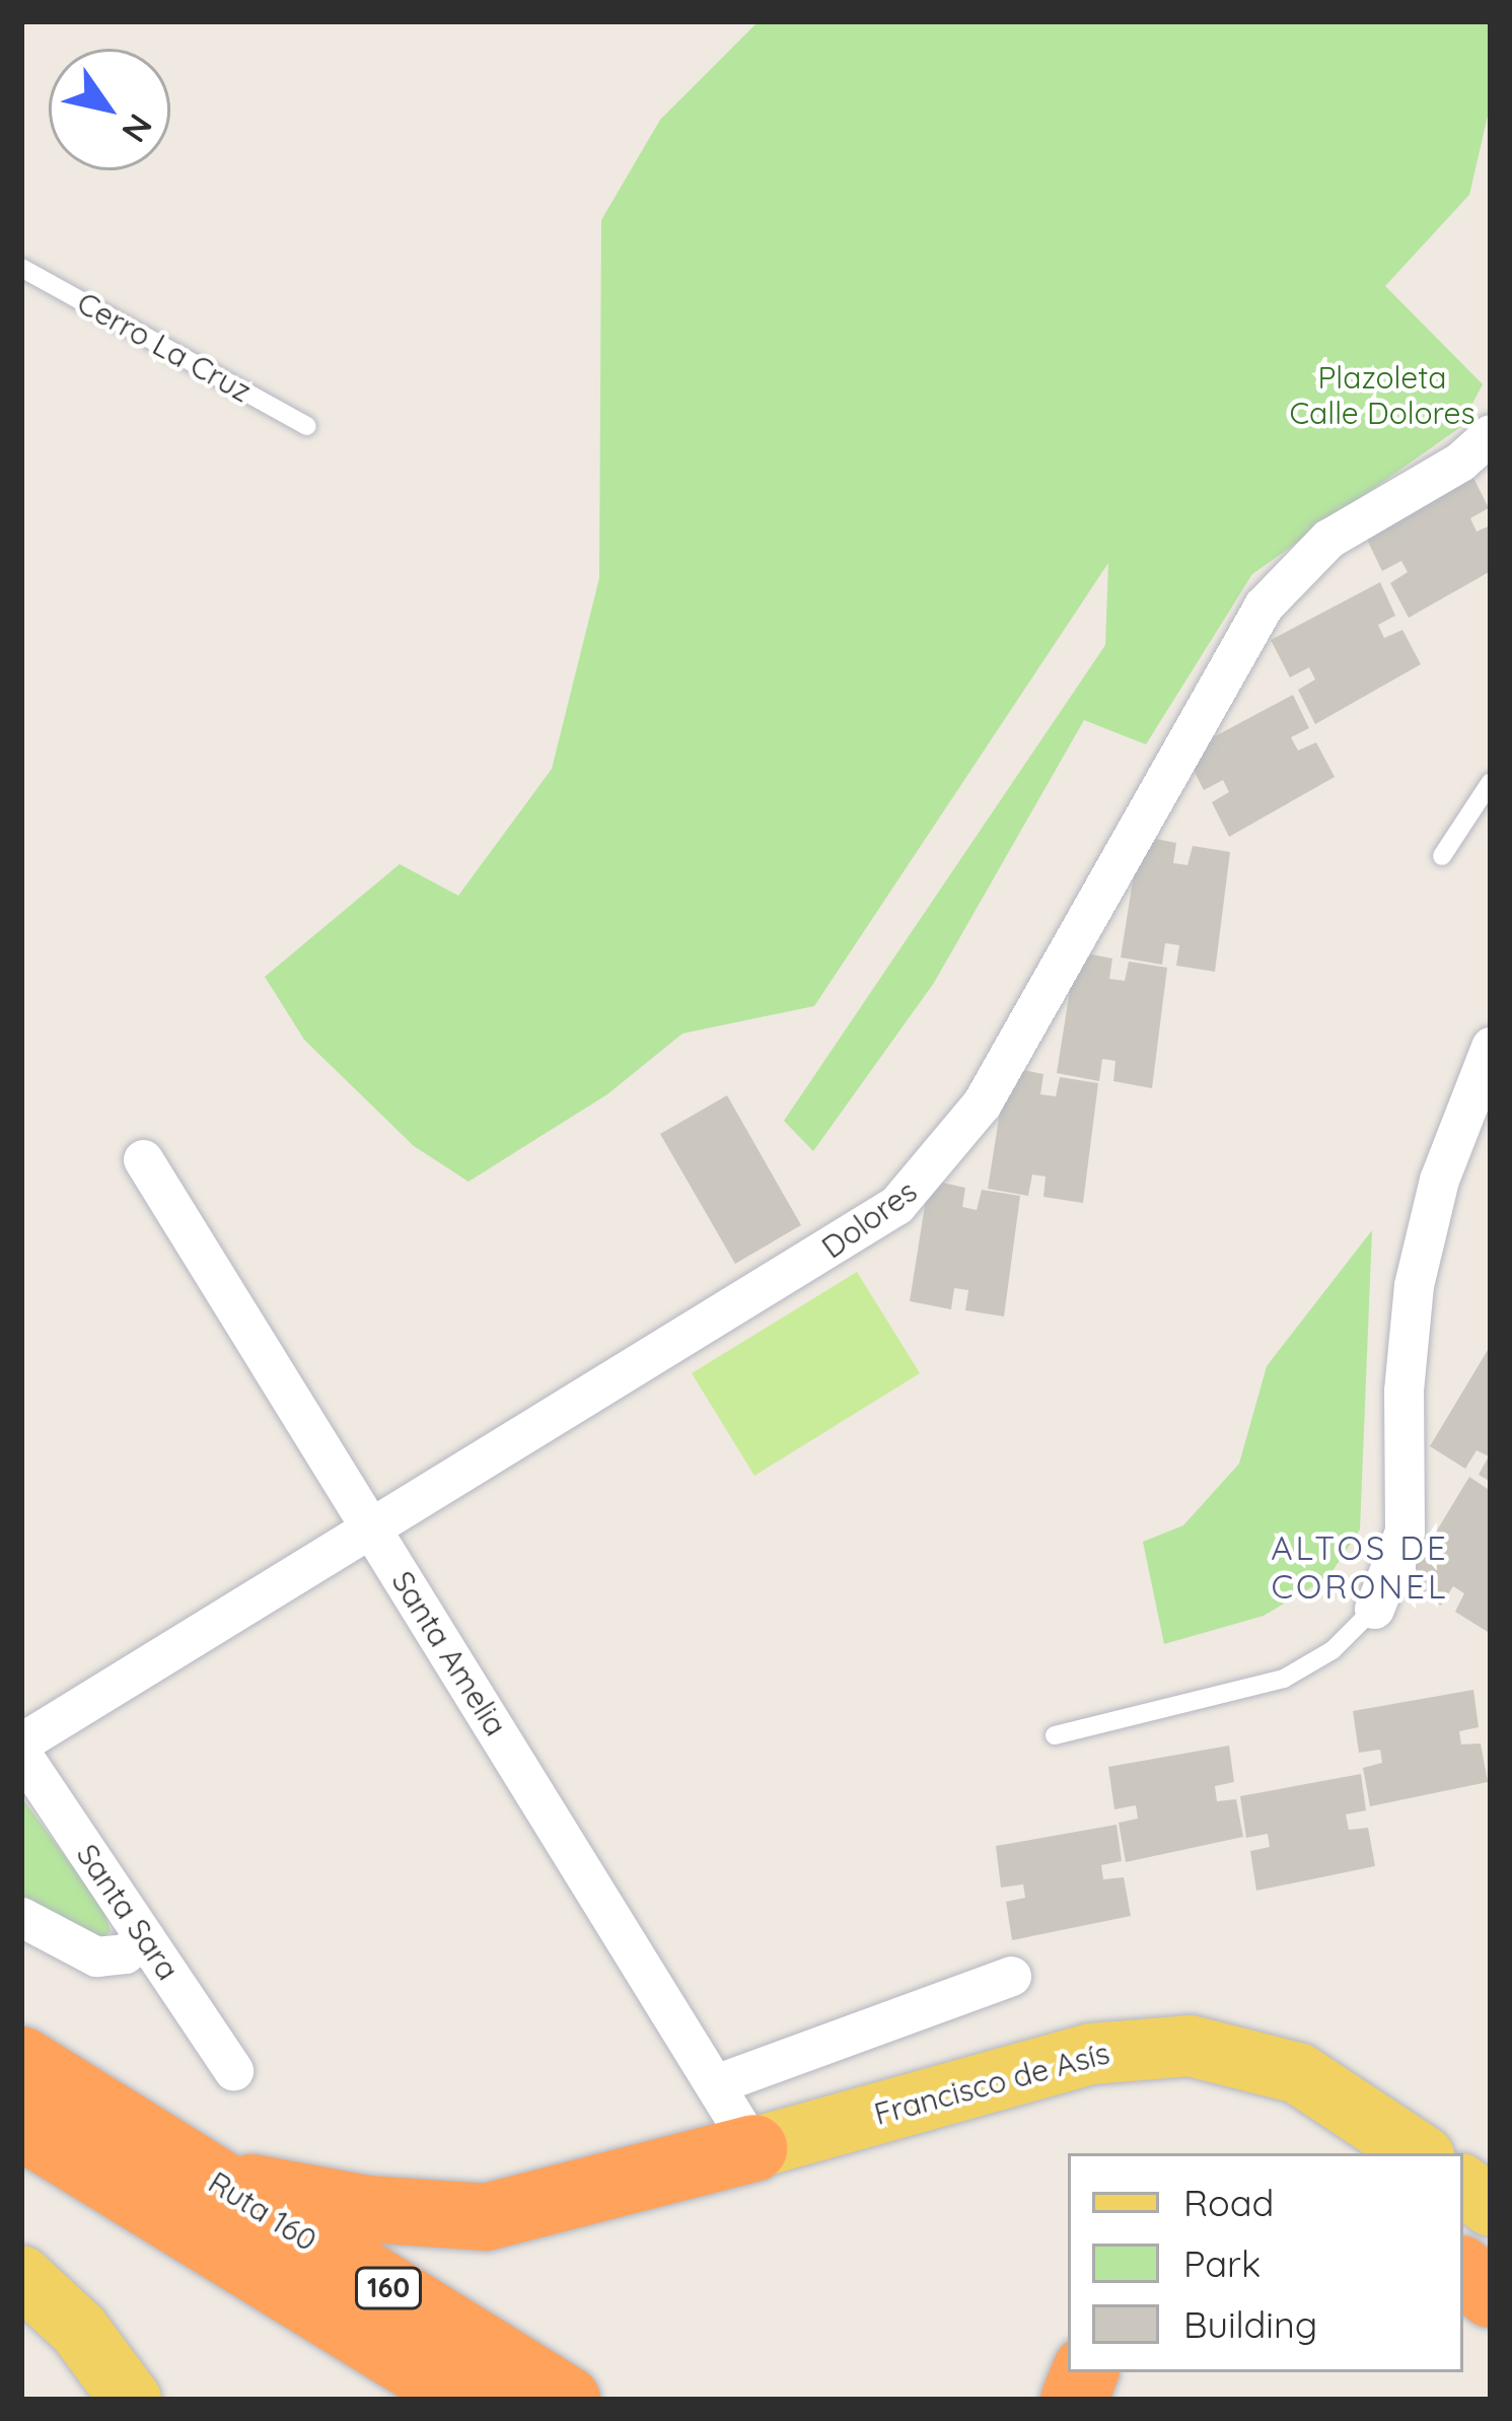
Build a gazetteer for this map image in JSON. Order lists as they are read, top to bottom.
{
  "streets": {
    "highway": ["Ruta 160", "160"],
    "main road": ["Francisco de Asís"],
    "street": ["Dolores", "Santa Amelia", "Santa Sara"],
    "lane": ["Cerro La Cruz"]
  },
  "crossings": [
    ["Dolores", "Santa Amelia"],
    ["Santa Amelia", "Francisco de Asís"]
  ],
  "districts": ["ALTOS DE CORONEL"],
  "parks": ["Plazoleta Calle Dolores"],
  "legend": ["Road", "Park", "Building"],
  "north": "bottom right"
}
